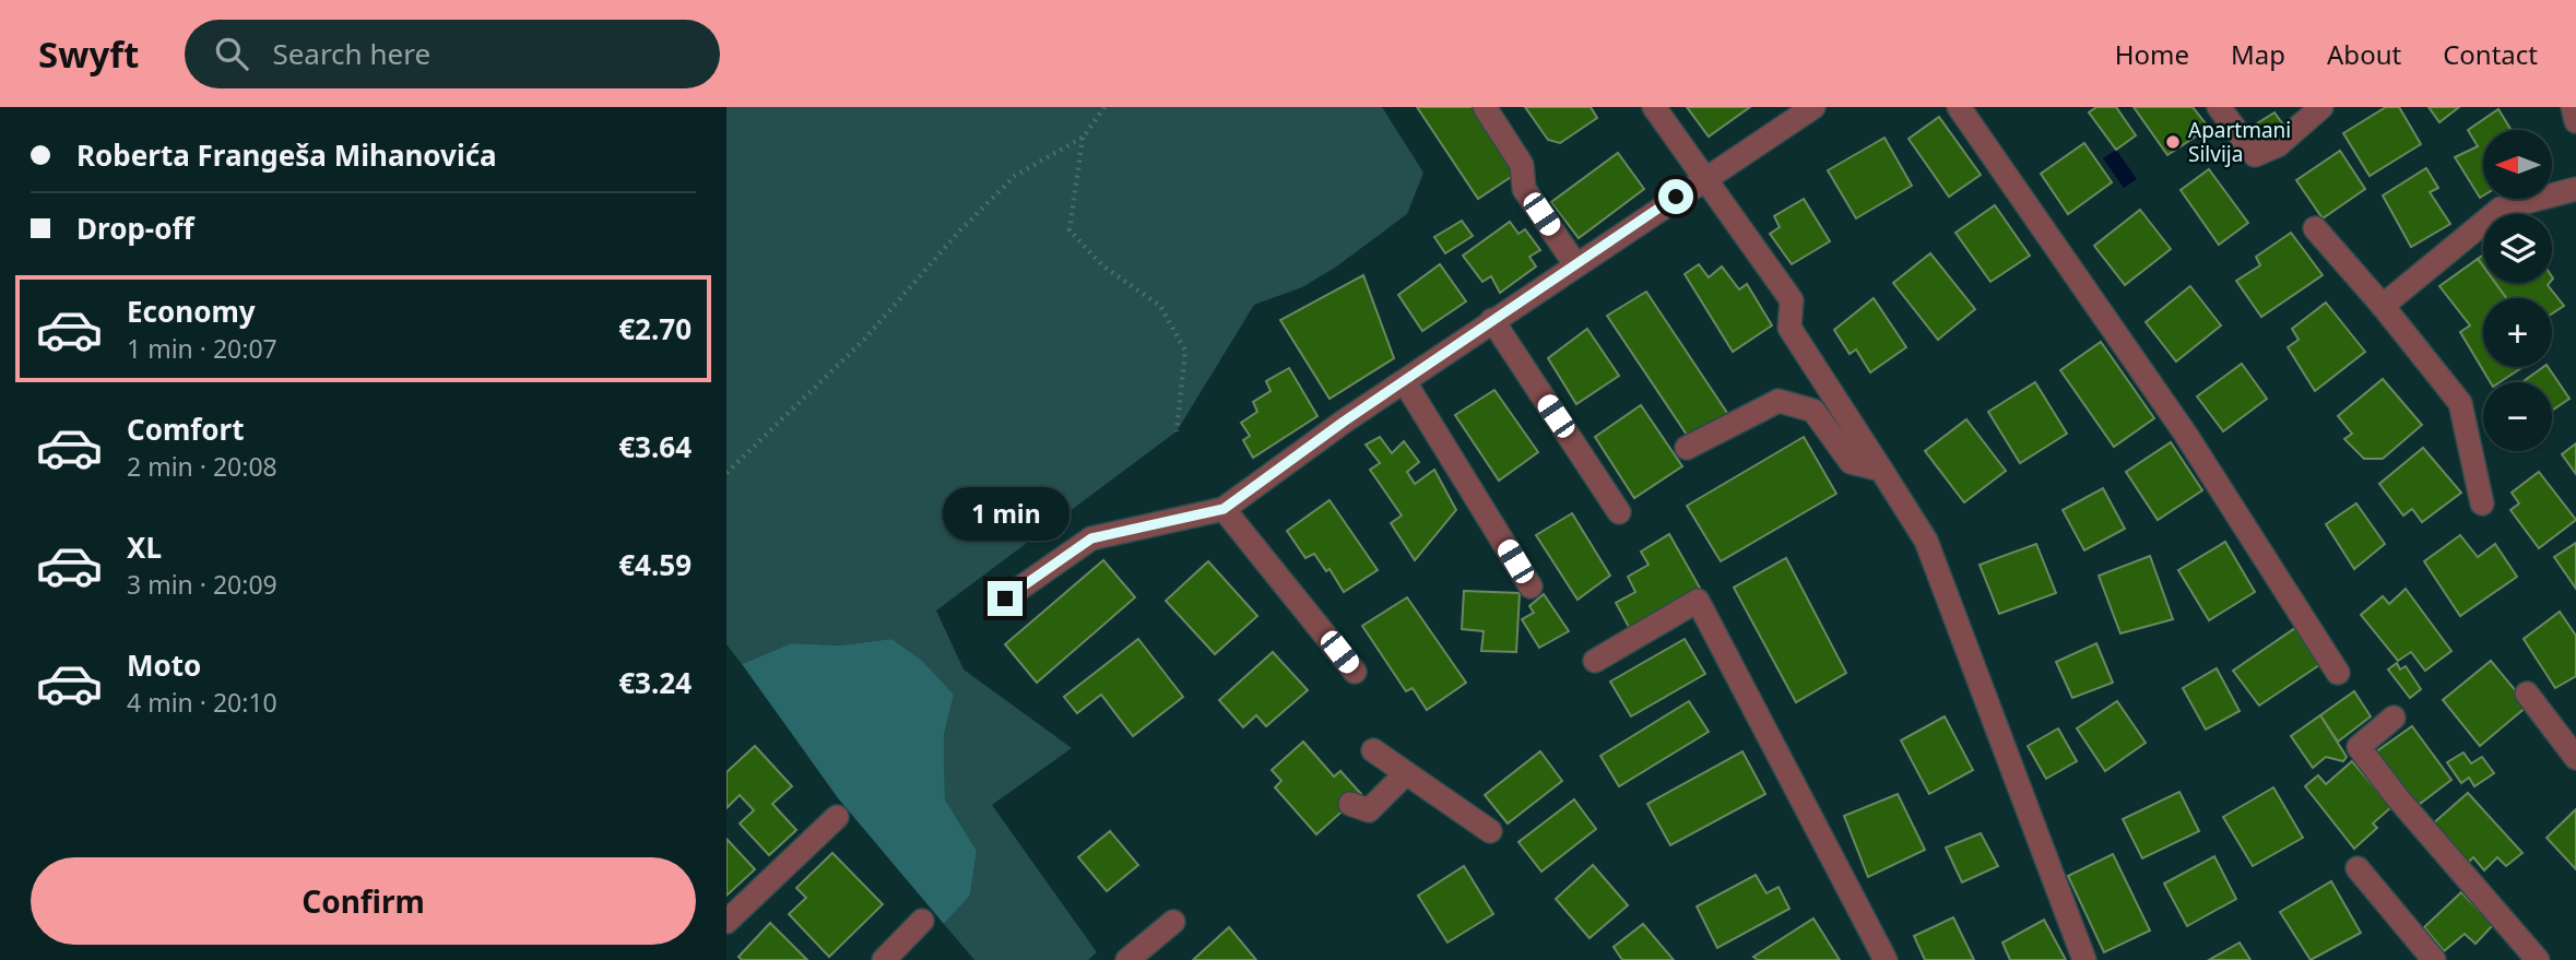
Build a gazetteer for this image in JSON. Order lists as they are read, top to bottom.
{
  "places": ["Apartmani Silvija"],
  "north": "left",
  "page": {
    "header": "Swyft",
    "search": "Search here",
    "nav": [
      "Home",
      "Map",
      "About",
      "Contact"
    ],
    "banner": ["Roberta Frangeša Mihanovića", "Drop-off"],
    "map_buttons": ["+", "−"],
    "list": [
      {
        "name": "Economy",
        "note": "1 min · 20:07",
        "value": "€2.70"
      },
      {
        "name": "Comfort",
        "note": "2 min · 20:08",
        "value": "€3.64"
      },
      {
        "name": "XL",
        "note": "3 min · 20:09",
        "value": "€4.59"
      },
      {
        "name": "Moto",
        "note": "4 min · 20:10",
        "value": "€3.24"
      }
    ],
    "bubble": "1 min",
    "buttons": "Confirm"
  }
}
